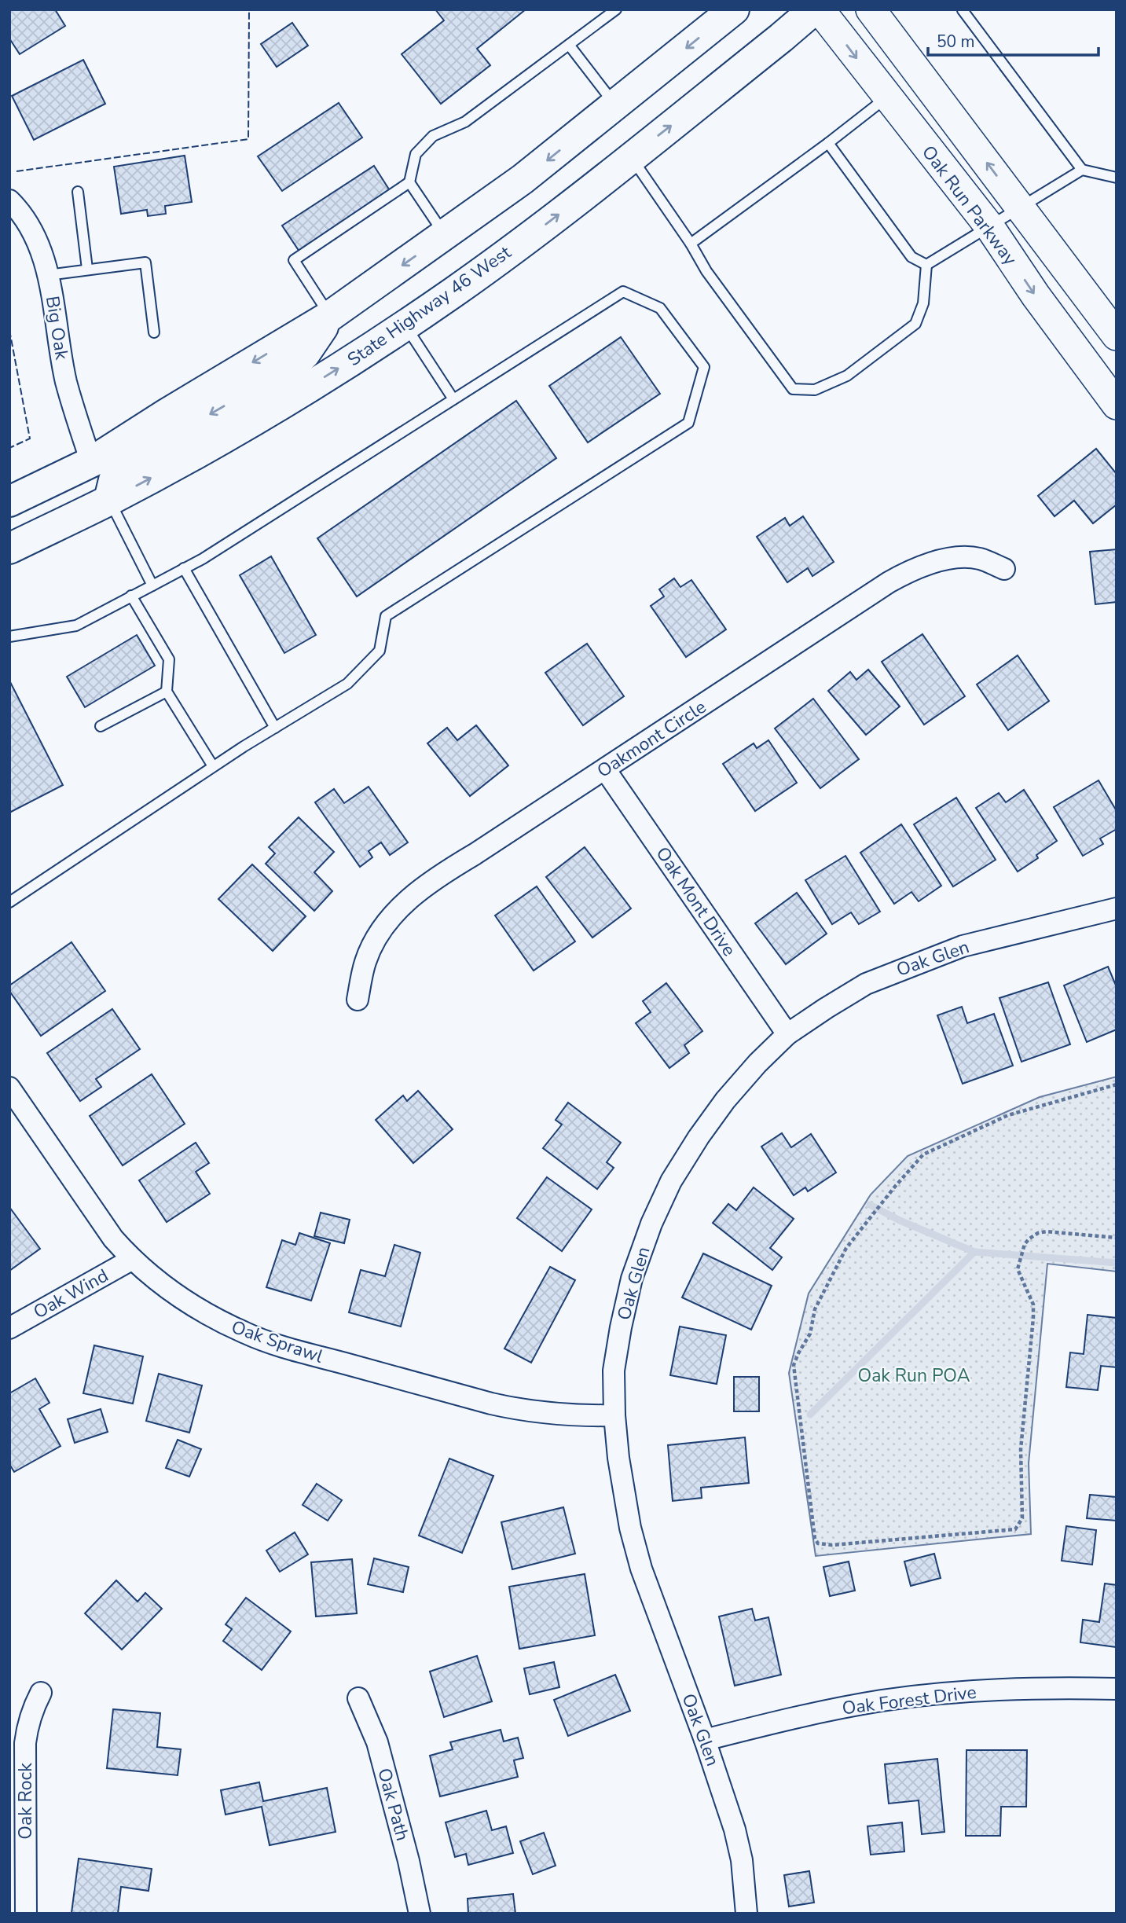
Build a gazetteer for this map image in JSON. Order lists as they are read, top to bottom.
{
  "streets": {
    "main road": ["State Highway 46 West"],
    "street": [
      "Oak Run Parkway",
      "Big Oak",
      "Oakmont Circle",
      "Oak Mont Drive",
      "Oak Glen",
      "Oak Wind",
      "Oak Sprawl",
      "Oak Forest Drive",
      "Oak Rock",
      "Oak Path"
    ]
  },
  "crossings": [
    ["Oakmont Circle", "Oak Mont Drive"],
    ["Oak Mont Drive", "Oak Glen"],
    ["Oak Glen", "Oak Sprawl"],
    ["Oak Glen", "Oak Forest Drive"],
    ["Oak Wind", "Oak Sprawl"]
  ],
  "parks": ["Oak Run POA"],
  "scale_bar": "50 m"
}
